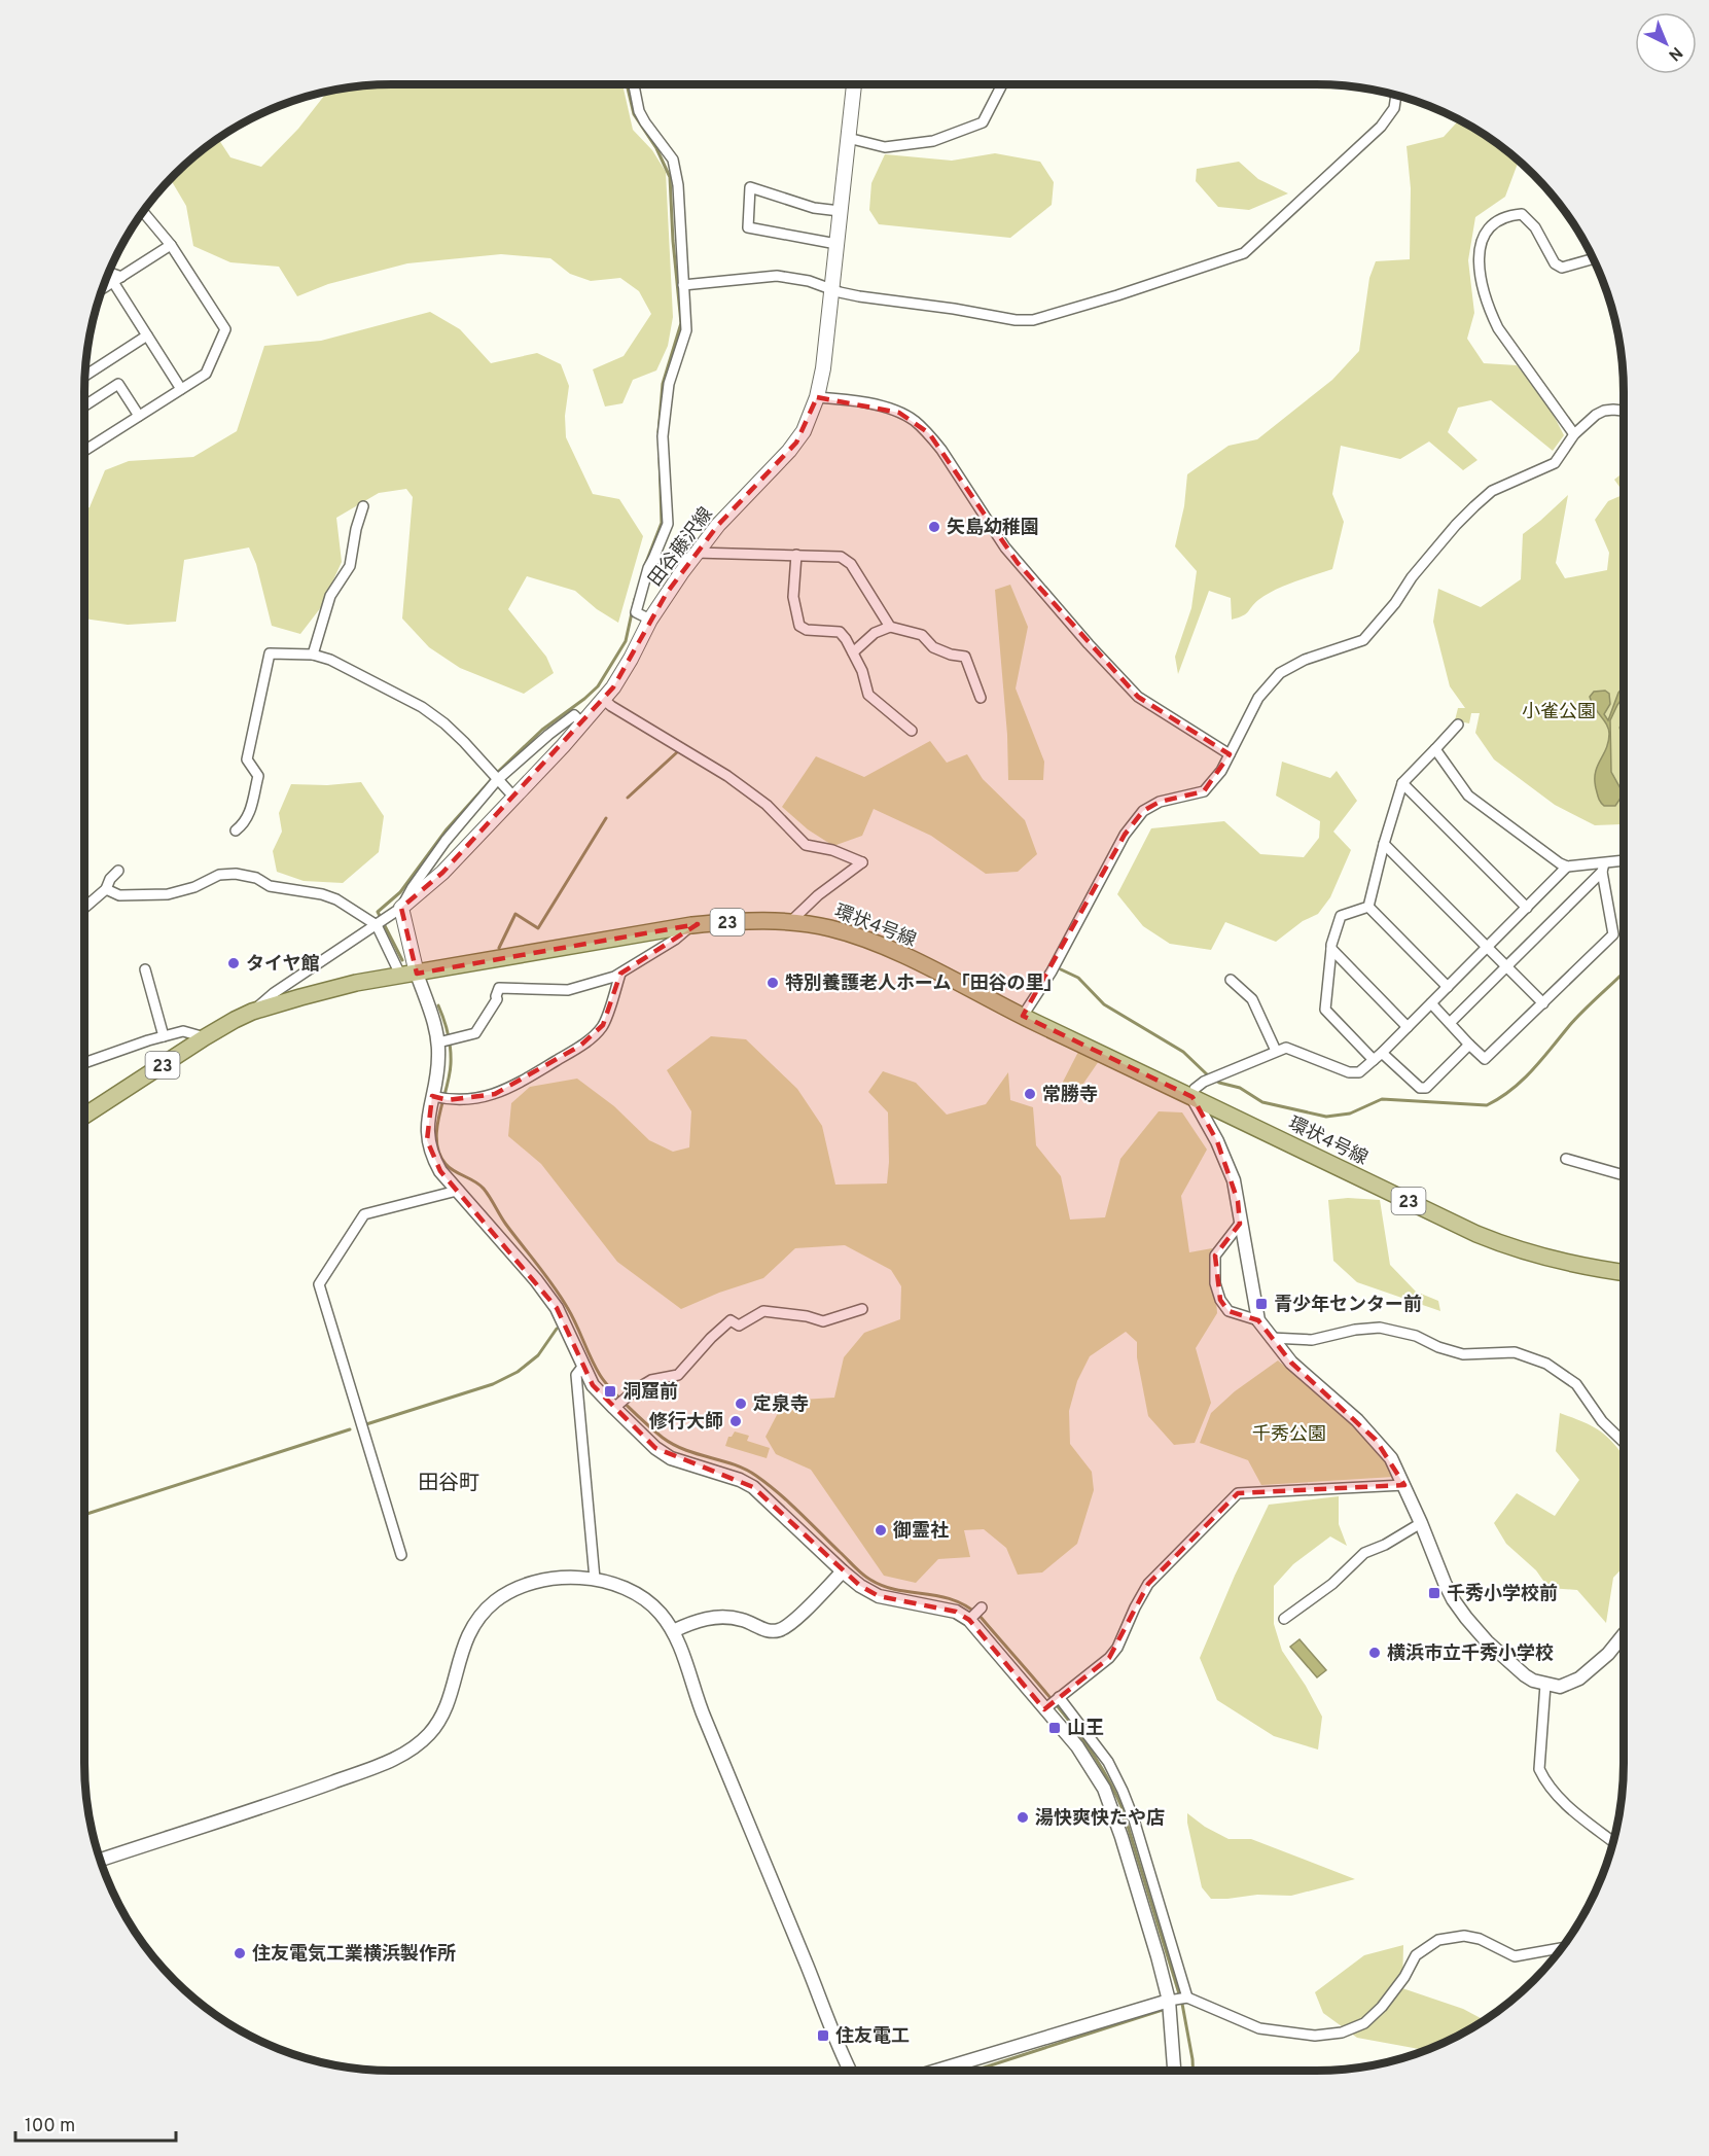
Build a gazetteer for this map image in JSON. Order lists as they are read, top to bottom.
{
  "streets": {
    "main road": ["田谷藤沢線", "23", "環状4号線"]
  },
  "districts": ["田谷町"],
  "parks": ["小雀公園", "千秀公園"],
  "places": {
    "other": [
      "矢島幼稚園",
      "タイヤ館",
      "特別養護老人ホーム「田谷の里」",
      "常勝寺",
      "定泉寺",
      "修行大師",
      "御霊社",
      "横浜市立千秀小学校",
      "湯快爽快たや店",
      "住友電気工業横浜製作所"
    ],
    "transit": [
      "青少年センター前",
      "洞窟前",
      "千秀小学校前",
      "山王",
      "住友電工"
    ]
  },
  "scale_bar": "100 m",
  "north": "bottom right"
}
